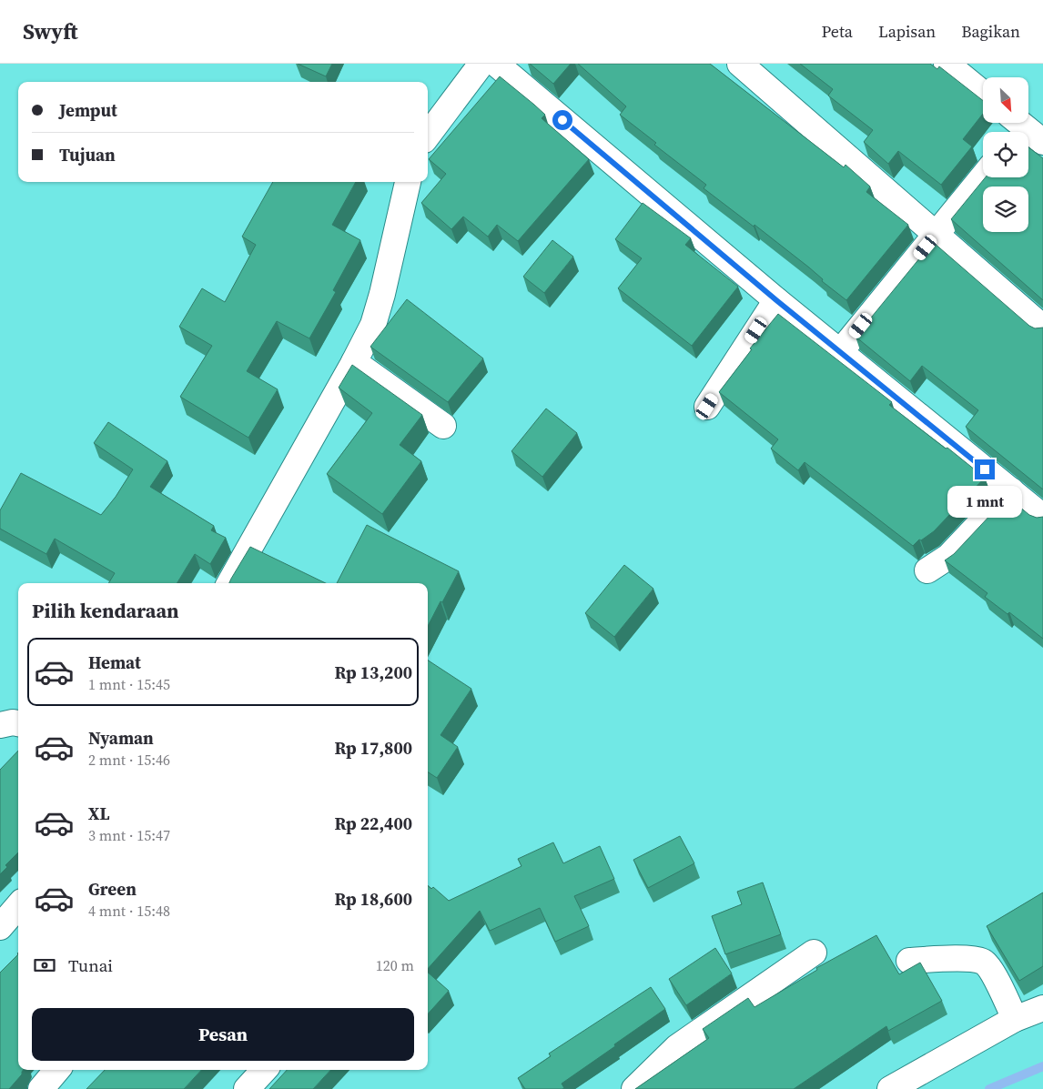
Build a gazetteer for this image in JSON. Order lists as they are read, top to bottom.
{
  "north": "bottom right",
  "page": {
    "header": "Swyft",
    "nav": ["Peta", "Lapisan", "Bagikan"],
    "banner": ["Jemput", "Tujuan"],
    "bubble": "1 mnt",
    "heading": "Pilih kendaraan",
    "list": [
      {
        "name": "Hemat",
        "note": "1 mnt · 15:45",
        "value": "Rp 13,200"
      },
      {
        "name": "Nyaman",
        "note": "2 mnt · 15:46",
        "value": "Rp 17,800"
      },
      {
        "name": "XL",
        "note": "3 mnt · 15:47",
        "value": "Rp 22,400"
      },
      {
        "name": "Green",
        "note": "4 mnt · 15:48",
        "value": "Rp 18,600"
      }
    ],
    "pay": ["Tunai", "120 m"],
    "buttons": "Pesan"
  }
}
